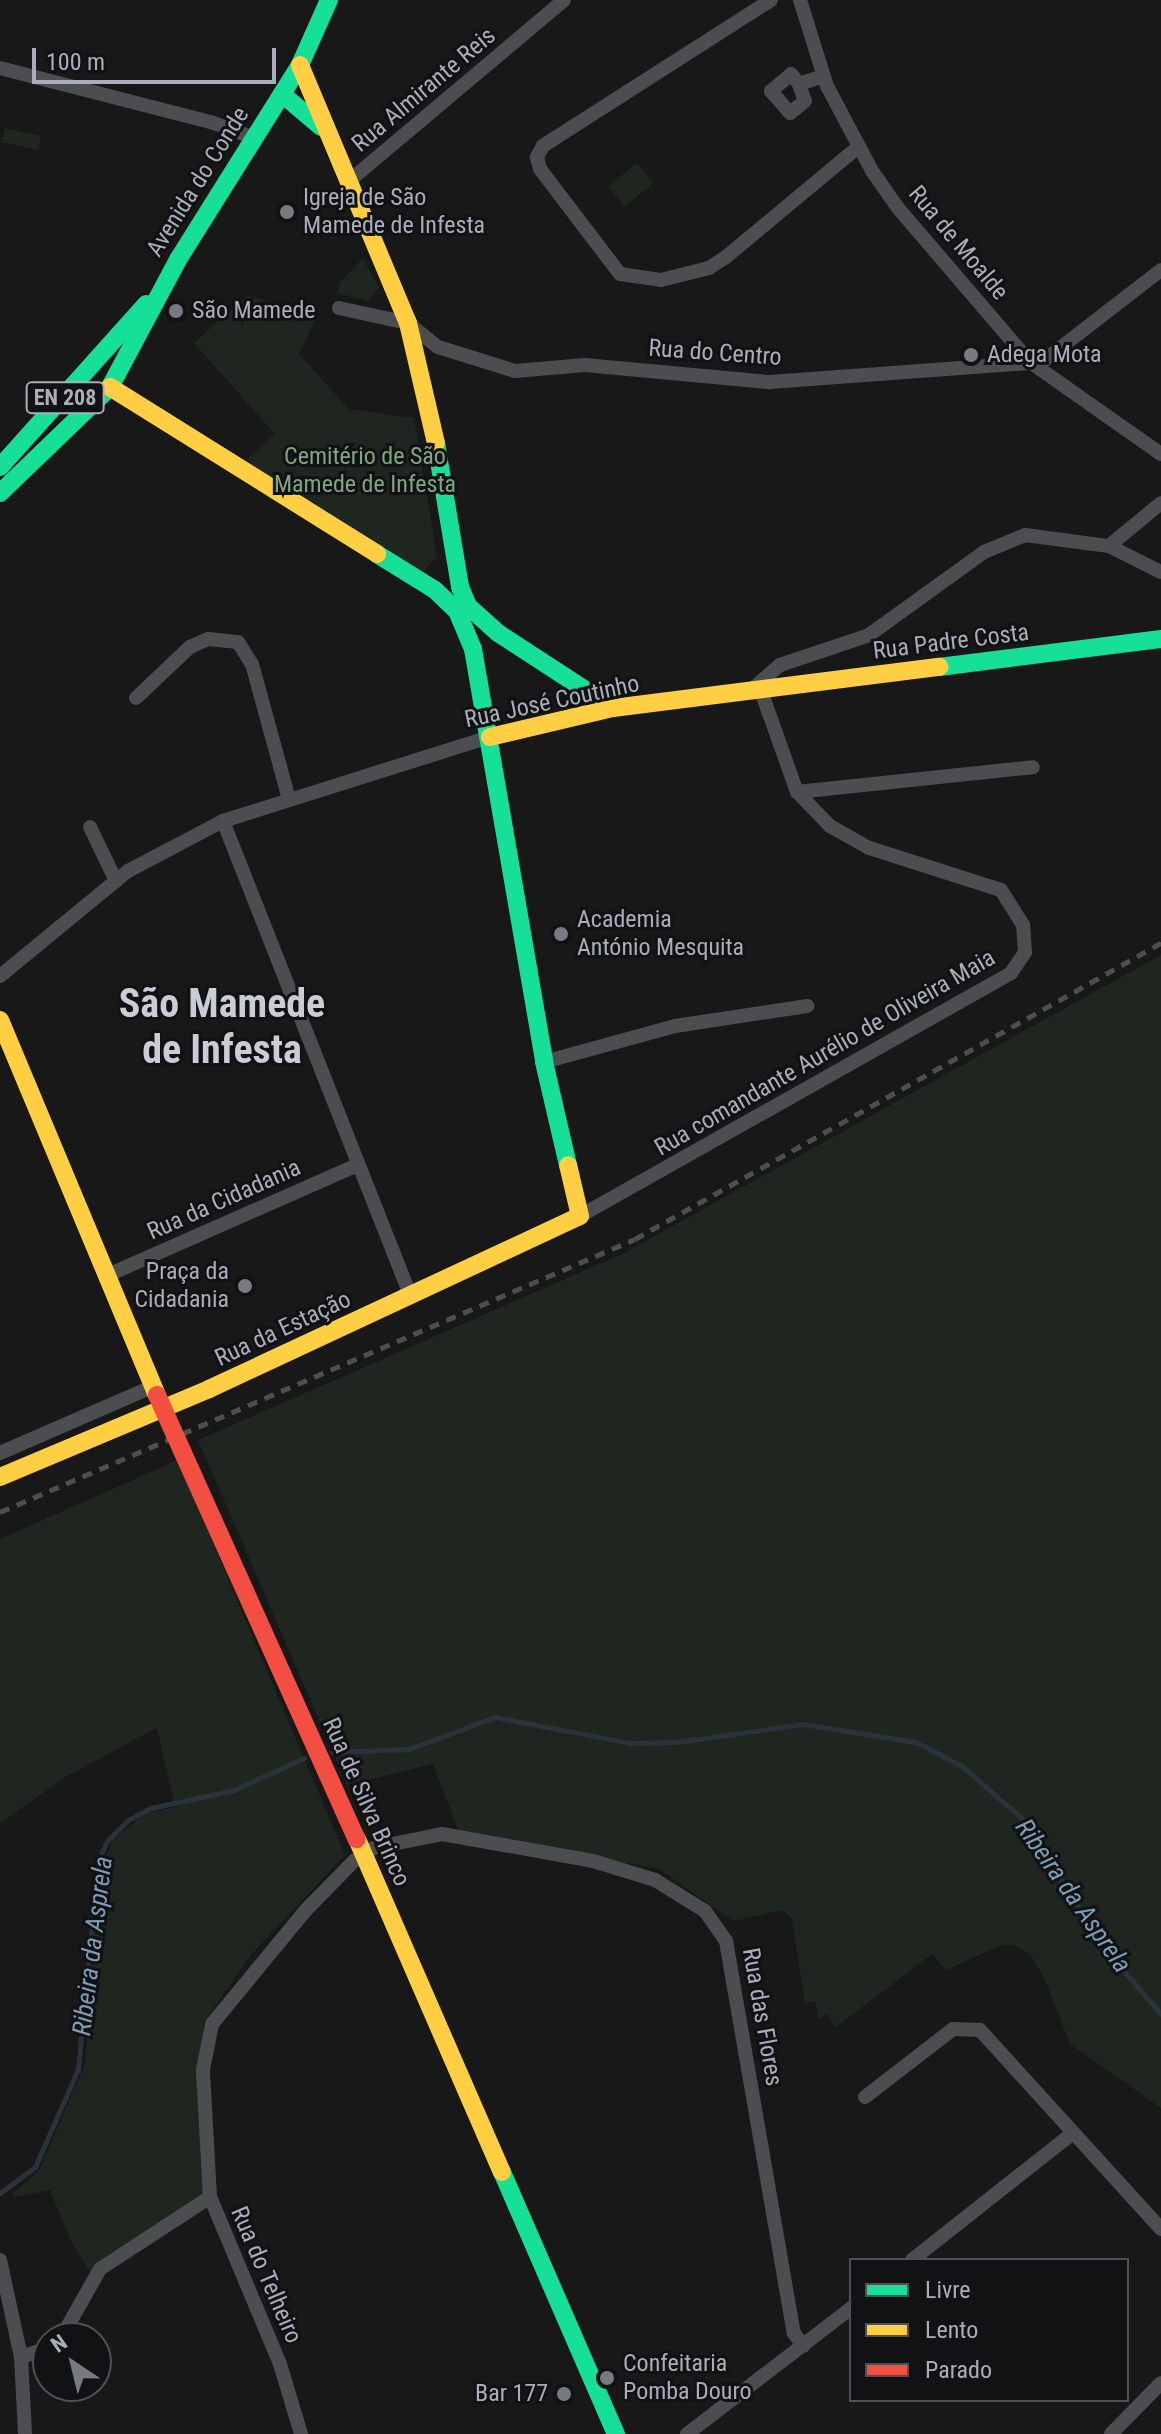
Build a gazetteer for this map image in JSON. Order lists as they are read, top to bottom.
{
  "streets": {
    "street": [
      "Rua Almirante Reis",
      "Avenida do Conde",
      "Rua de Moalde",
      "Rua do Centro",
      "EN 208",
      "Rua Padre Costa",
      "Rua José Coutinho",
      "Rua comandante Aurélio de Oliveira Maia",
      "Rua da Cidadania",
      "Rua da Estação",
      "Rua de Silva Brinco",
      "Rua das Flores",
      "Rua do Telheiro"
    ]
  },
  "crossings": [
    ["Avenida do Conde", "EN 208"],
    ["Rua de Moalde", "Rua do Centro"],
    ["Rua Padre Costa", "Rua José Coutinho"],
    ["Rua comandante Aurélio de Oliveira Maia", "Rua da Estação"],
    ["Rua da Cidadania", "Rua de Silva Brinco"],
    ["Rua de Silva Brinco", "Rua das Flores"],
    ["Rua de Silva Brinco", "Rua do Telheiro"],
    ["Rua das Flores", "Rua do Telheiro"]
  ],
  "districts": ["São Mamede de Infesta"],
  "water": ["Ribeira da Asprela"],
  "parks": ["Cemitério de São Mamede de Infesta"],
  "places": [
    "Igreja de São Mamede de Infesta",
    "São Mamede",
    "Adega Mota",
    "Academia António Mesquita",
    "Praça da Cidadania",
    "Confeitaria Pomba Douro",
    "Bar 177"
  ],
  "legend": ["Livre", "Lento", "Parado"],
  "scale_bar": "100 m",
  "north": "top left"
}
